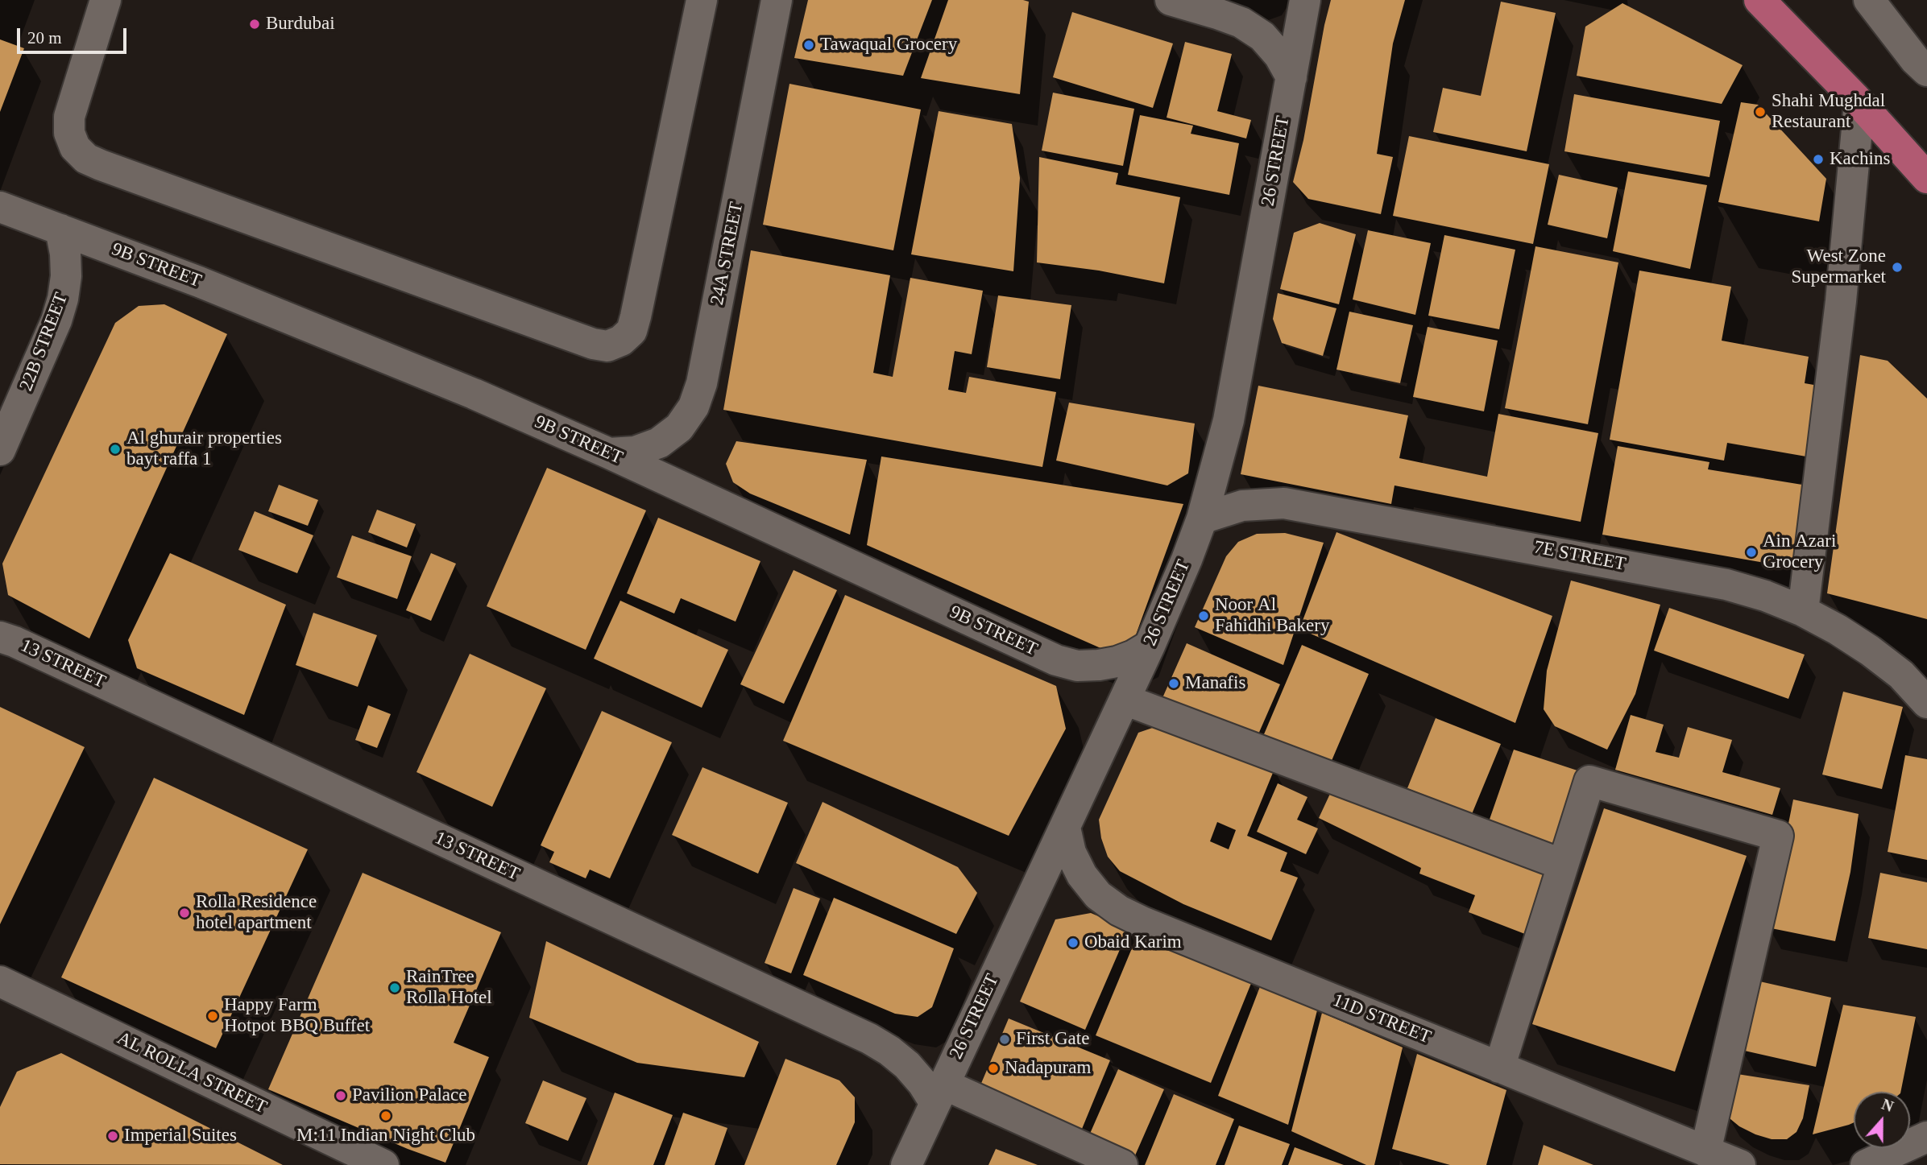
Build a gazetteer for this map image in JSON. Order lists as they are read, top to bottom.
{
  "streets": {
    "street": [
      "26 STREET",
      "24A STREET",
      "9B STREET",
      "22B STREET",
      "7E STREET",
      "13 STREET",
      "11D STREET",
      "AL ROLLA STREET"
    ]
  },
  "crossings": [
    ["26 STREET", "9B STREET"],
    ["26 STREET", "7E STREET"],
    ["26 STREET", "13 STREET"],
    ["26 STREET", "11D STREET"],
    ["24A STREET", "9B STREET"],
    ["9B STREET", "22B STREET"]
  ],
  "places": [
    "Burdubai",
    "Tawaqual Grocery",
    "Shahi Mughdal Restaurant",
    "Kachins",
    "West Zone Supermarket",
    "Al ghurair properties bayt raffa 1",
    "Ain Azari Grocery",
    "Noor Al Fahidhi Bakery",
    "Manafis",
    "Rolla Residence hotel apartment",
    "Obaid Karim",
    "RainTree Rolla Hotel",
    "Happy Farm Hotpot BBQ Buffet",
    "First Gate",
    "Nadapuram",
    "Pavilion Palace",
    "M:11 Indian Night Club",
    "Imperial Suites"
  ],
  "scale_bar": "20 m",
  "north": "top"
}
